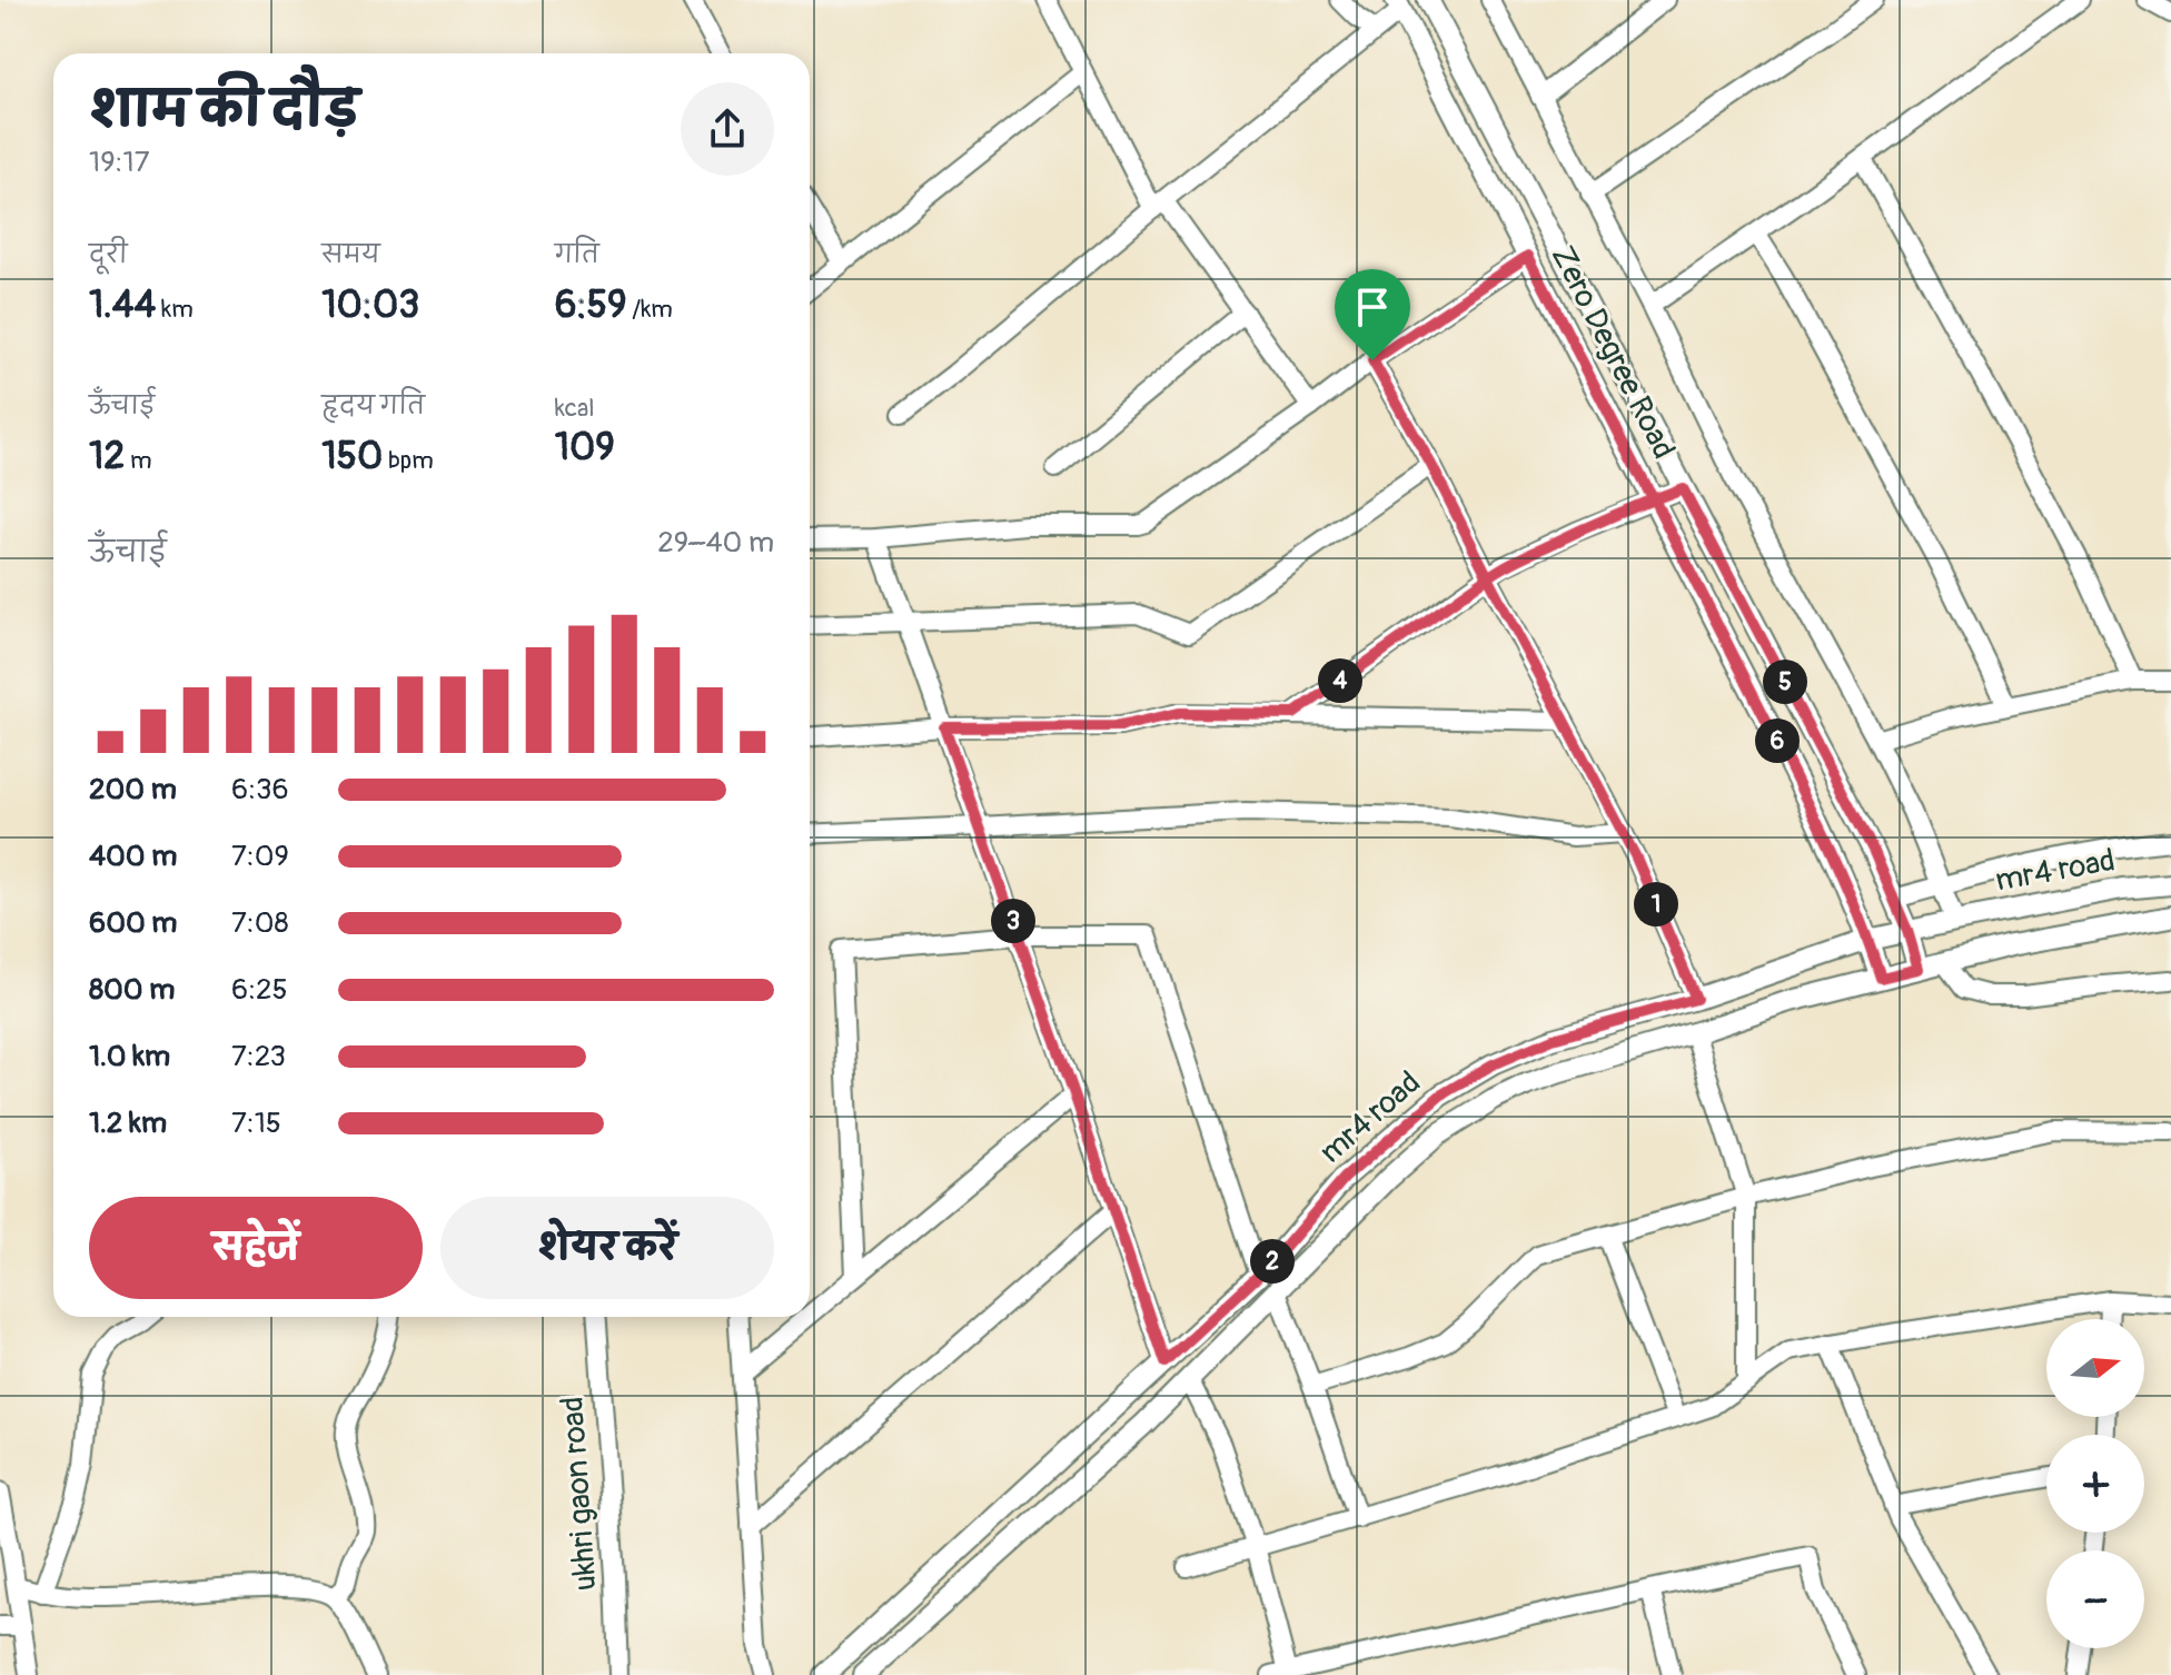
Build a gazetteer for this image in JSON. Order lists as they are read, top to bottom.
{
  "streets": {
    "street": ["Zero Degree Road", "mr4 road", "ukhri gaon road"]
  },
  "crossings": [
    ["Zero Degree Road", "mr4 road"]
  ],
  "north": "right",
  "page": {
    "heading": ["शाम की दौड़", "19:17"],
    "stats": [
      ["दूरी", "1.44 km"],
      ["समय", "10:03"],
      ["गति", "6:59 /km"],
      ["ऊँचाई", "12 m"],
      ["हृदय गति", "150 bpm"],
      ["kcal", "109"]
    ],
    "chart": ["ऊँचाई", "29–40 m"],
    "pins": [
      "4",
      "5",
      "6",
      "1",
      "3",
      "2"
    ],
    "list": [
      {
        "name": "200 m",
        "note": "6:36"
      },
      {
        "name": "400 m",
        "note": "7:09"
      },
      {
        "name": "600 m",
        "note": "7:08"
      },
      {
        "name": "800 m",
        "note": "6:25"
      },
      {
        "name": "1.0 km",
        "note": "7:23"
      },
      {
        "name": "1.2 km",
        "note": "7:15"
      }
    ],
    "buttons": ["सहेजें", "शेयर करें"],
    "map_buttons": ["+", "−"]
  }
}
